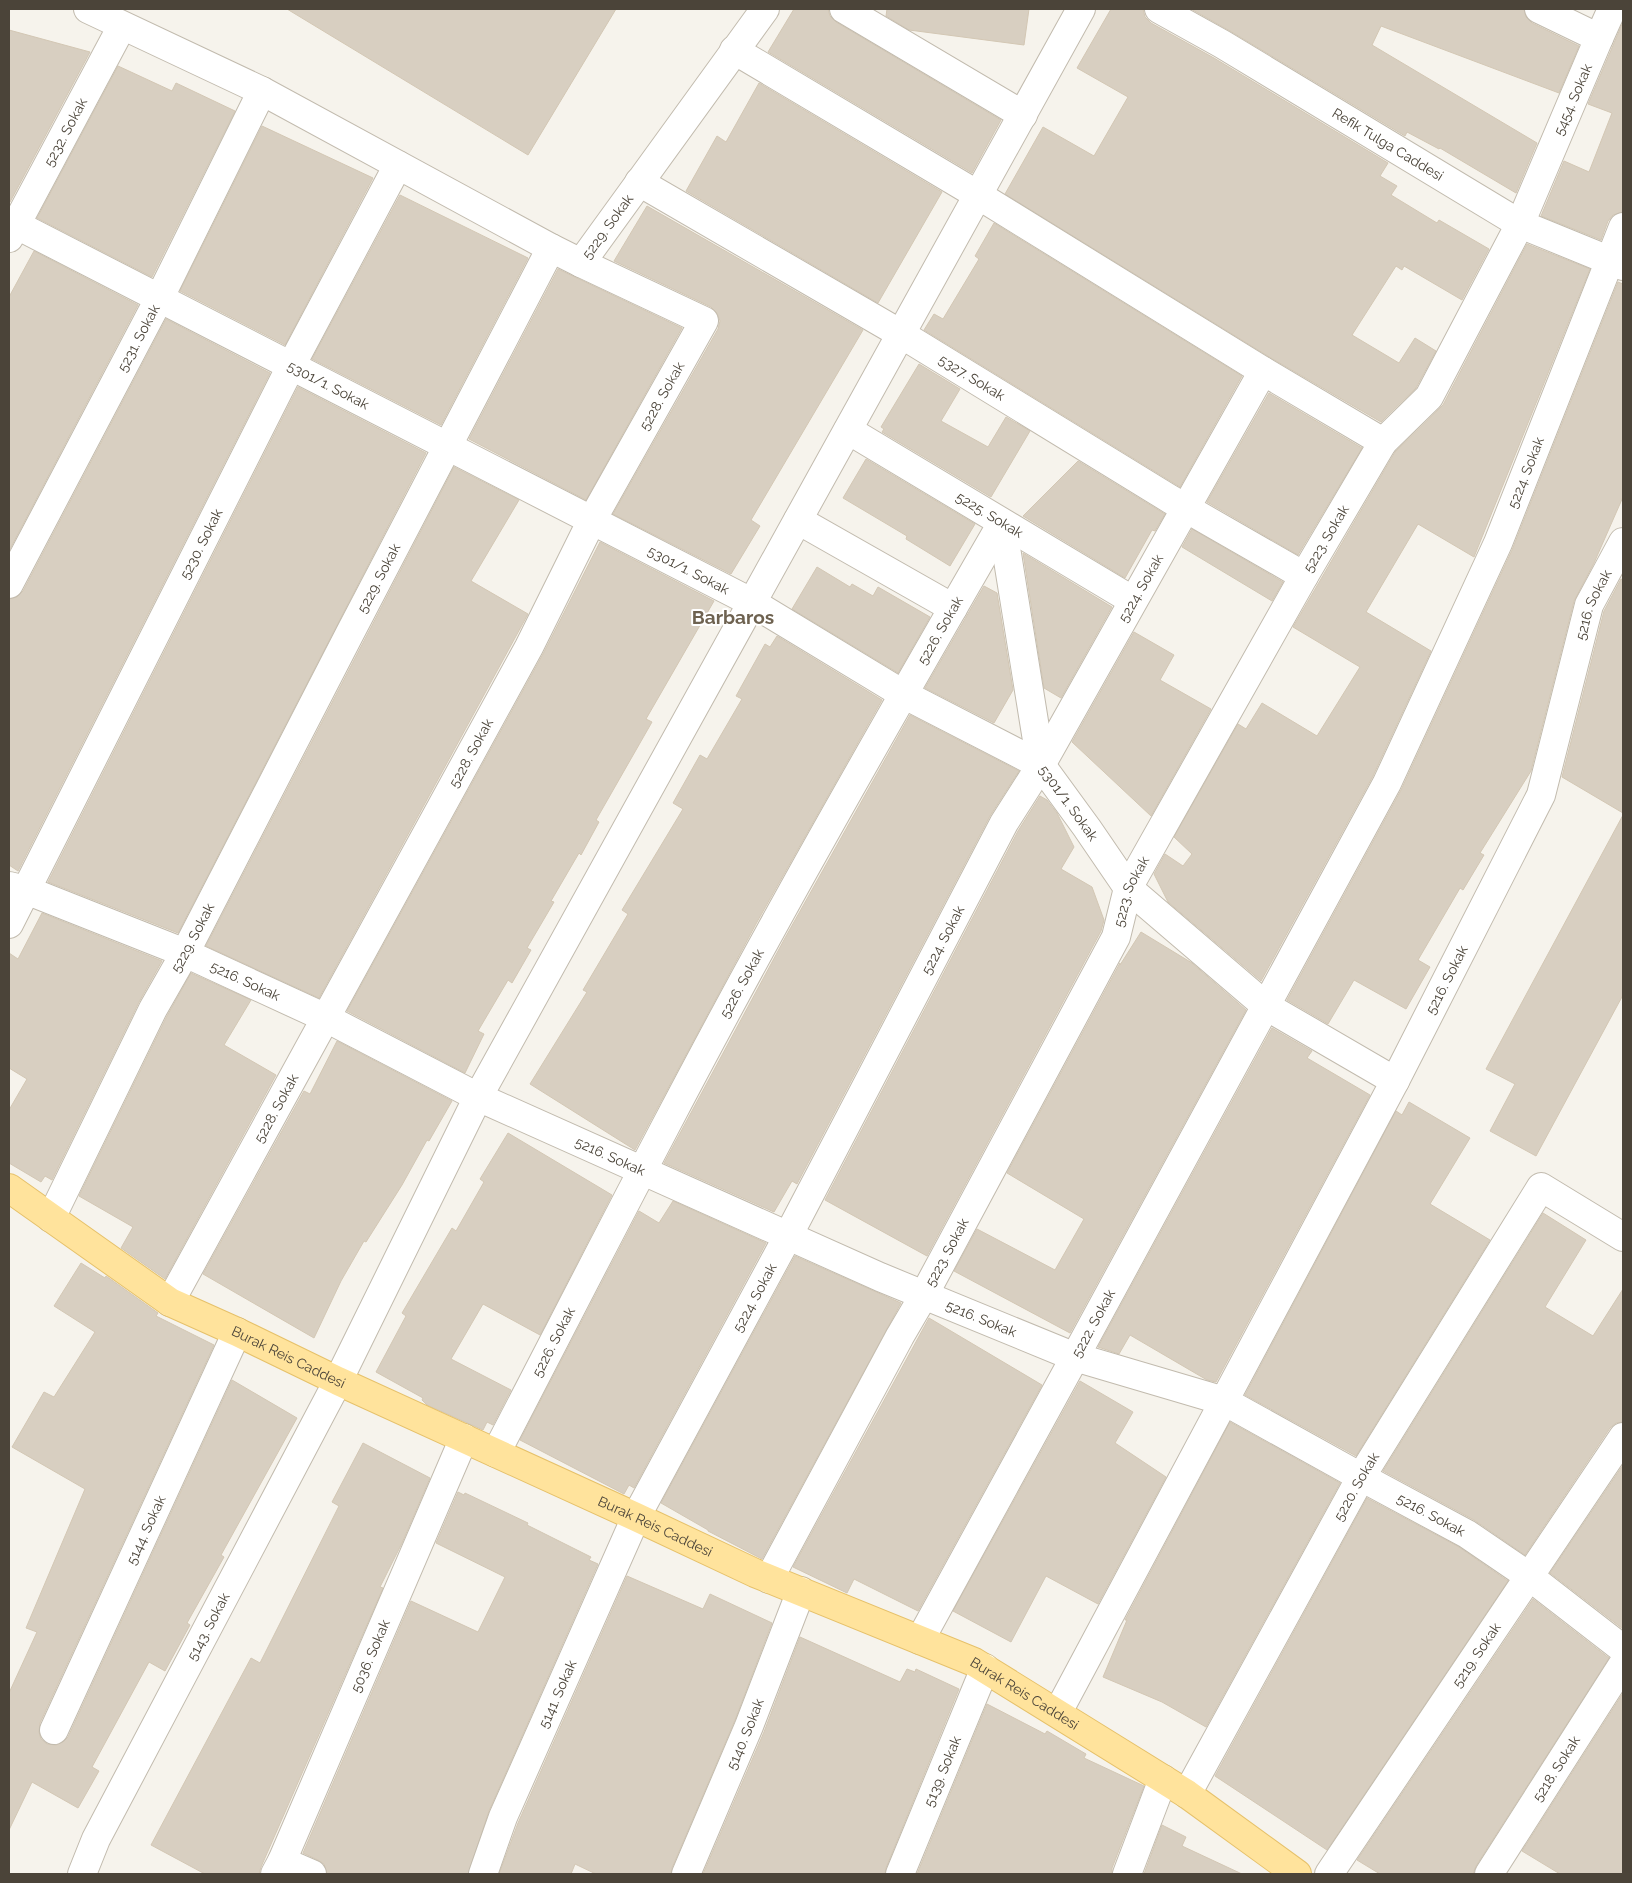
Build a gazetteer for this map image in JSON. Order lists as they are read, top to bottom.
{
  "streets": {
    "main road": ["Burak Reis Caddesi"],
    "street": [
      "5454. Sokak",
      "5232. Sokak",
      "Refik Tulga Caddesi",
      "5229. Sokak",
      "5231. Sokak",
      "5327. Sokak",
      "5301/1. Sokak",
      "5228. Sokak",
      "5224. Sokak",
      "5225. Sokak",
      "5223. Sokak",
      "5230. Sokak",
      "5216. Sokak",
      "5226. Sokak",
      "5222. Sokak",
      "5220. Sokak",
      "5144. Sokak",
      "5143. Sokak",
      "5036. Sokak",
      "5219. Sokak",
      "5141. Sokak",
      "5140. Sokak",
      "5218. Sokak",
      "5139. Sokak"
    ]
  },
  "crossings": [
    ["5454. Sokak", "Refik Tulga Caddesi"],
    ["5454. Sokak", "5223. Sokak"],
    ["5232. Sokak", "5301/1. Sokak"],
    ["Refik Tulga Caddesi", "5224. Sokak"],
    ["Refik Tulga Caddesi", "5223. Sokak"],
    ["5229. Sokak", "5327. Sokak"],
    ["5229. Sokak", "5301/1. Sokak"],
    ["5229. Sokak", "5228. Sokak"],
    ["5229. Sokak", "5216. Sokak"],
    ["5229. Sokak", "Burak Reis Caddesi"],
    ["5231. Sokak", "5301/1. Sokak"],
    ["5327. Sokak", "5224. Sokak"],
    ["5327. Sokak", "5223. Sokak"],
    ["5327. Sokak", "5143. Sokak"],
    ["5301/1. Sokak", "5228. Sokak"],
    ["5301/1. Sokak", "5224. Sokak"],
    ["5301/1. Sokak", "5223. Sokak"],
    ["5301/1. Sokak", "5230. Sokak"],
    ["5301/1. Sokak", "5216. Sokak"],
    ["5301/1. Sokak", "5226. Sokak"],
    ["5301/1. Sokak", "5222. Sokak"],
    ["5301/1. Sokak", "5143. Sokak"],
    ["5228. Sokak", "5216. Sokak"],
    ["5228. Sokak", "Burak Reis Caddesi"],
    ["5224. Sokak", "5225. Sokak"],
    ["5224. Sokak", "5216. Sokak"],
    ["5224. Sokak", "5222. Sokak"],
    ["5224. Sokak", "Burak Reis Caddesi"],
    ["5224. Sokak", "5141. Sokak"],
    ["5225. Sokak", "5226. Sokak"],
    ["5225. Sokak", "5143. Sokak"],
    ["5223. Sokak", "5216. Sokak"],
    ["5223. Sokak", "Burak Reis Caddesi"],
    ["5230. Sokak", "5216. Sokak"],
    ["5216. Sokak", "5226. Sokak"],
    ["5216. Sokak", "5222. Sokak"],
    ["5216. Sokak", "Burak Reis Caddesi"],
    ["5216. Sokak", "5220. Sokak"],
    ["5216. Sokak", "5143. Sokak"],
    ["5216. Sokak", "5219. Sokak"],
    ["5226. Sokak", "Burak Reis Caddesi"],
    ["5222. Sokak", "Burak Reis Caddesi"],
    ["Burak Reis Caddesi", "5220. Sokak"],
    ["Burak Reis Caddesi", "5144. Sokak"],
    ["Burak Reis Caddesi", "5143. Sokak"],
    ["Burak Reis Caddesi", "5036. Sokak"],
    ["Burak Reis Caddesi", "5141. Sokak"],
    ["Burak Reis Caddesi", "5140. Sokak"],
    ["Burak Reis Caddesi", "5139. Sokak"]
  ],
  "districts": ["Barbaros"]
}
